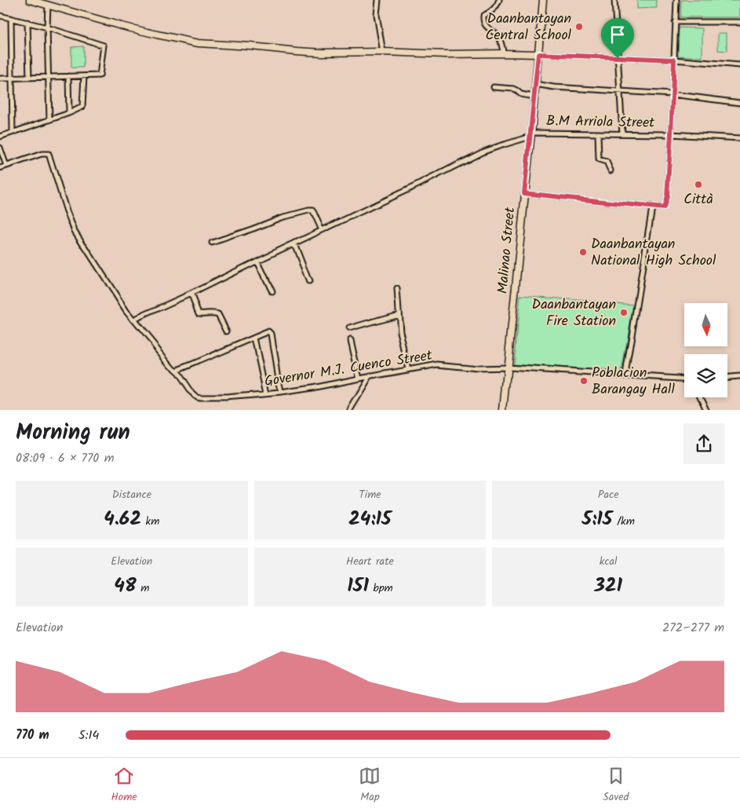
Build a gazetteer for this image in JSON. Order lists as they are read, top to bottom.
{
  "streets": {
    "street": ["B.M Arriola Street", "Malinao Street", "Governor M.J. Cuenco Street"]
  },
  "crossings": [
    ["B.M Arriola Street", "Malinao Street"],
    ["Malinao Street", "Governor M.J. Cuenco Street"]
  ],
  "places": [
    "Daanbantayan Central School",
    "Città",
    "Daanbantayan National High School",
    "Daanbantayan Fire Station",
    "Poblacion Barangay Hall"
  ],
  "north": "bottom",
  "page": {
    "heading": ["Morning run", "08:09 · 6 × 770 m"],
    "stats": [
      ["Distance", "4.62 km"],
      ["Time", "24:15"],
      ["Pace", "5:15 /km"],
      ["Elevation", "48 m"],
      ["Heart rate", "151 bpm"],
      ["kcal", "321"]
    ],
    "chart": ["Elevation", "272–277 m"],
    "list": [
      {
        "name": "770 m",
        "note": "5:14"
      }
    ],
    "tabs": ["Home", "Map", "Saved"]
  }
}
